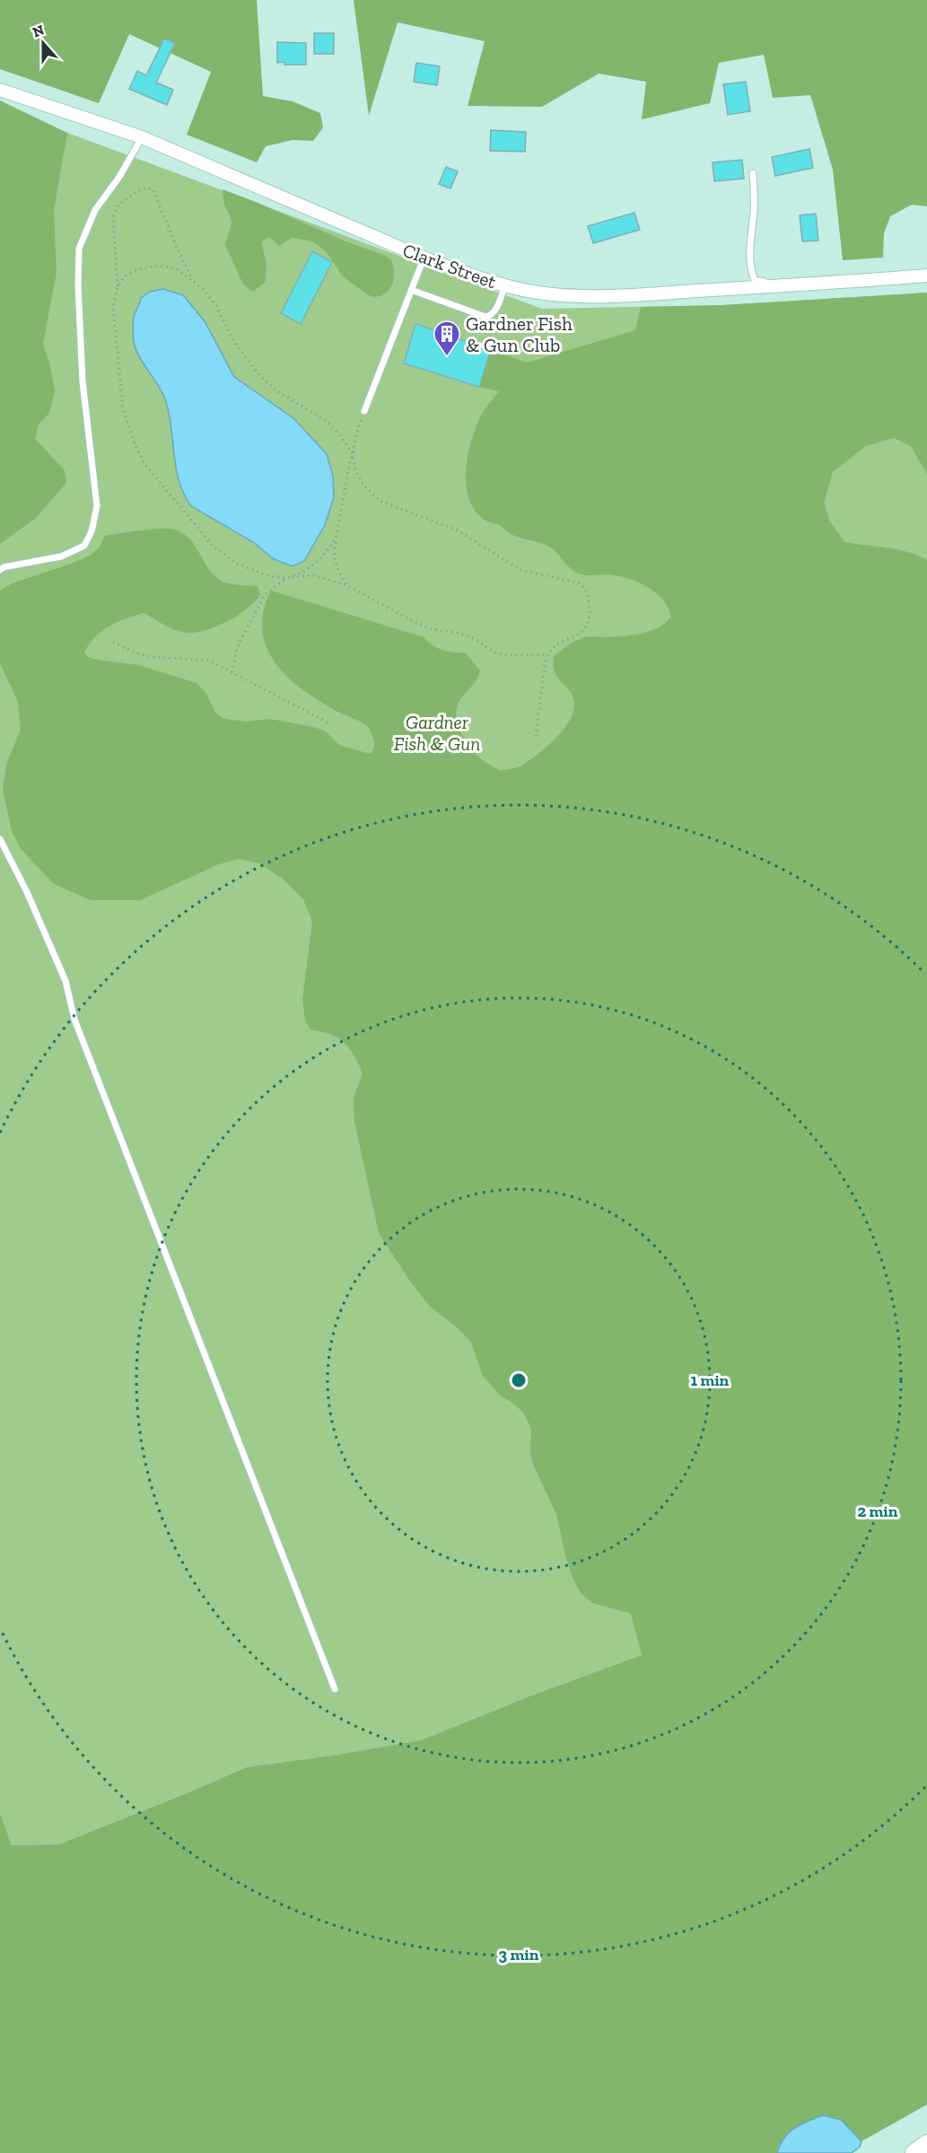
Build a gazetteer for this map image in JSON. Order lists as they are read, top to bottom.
{
  "streets": {
    "street": ["Clark Street"]
  },
  "parks": ["Gardner Fish & Gun"],
  "places": {
    "building": ["Gardner Fish & Gun Club"]
  },
  "north": "top",
  "rings": ["1 min", "2 min", "3 min"]
}
